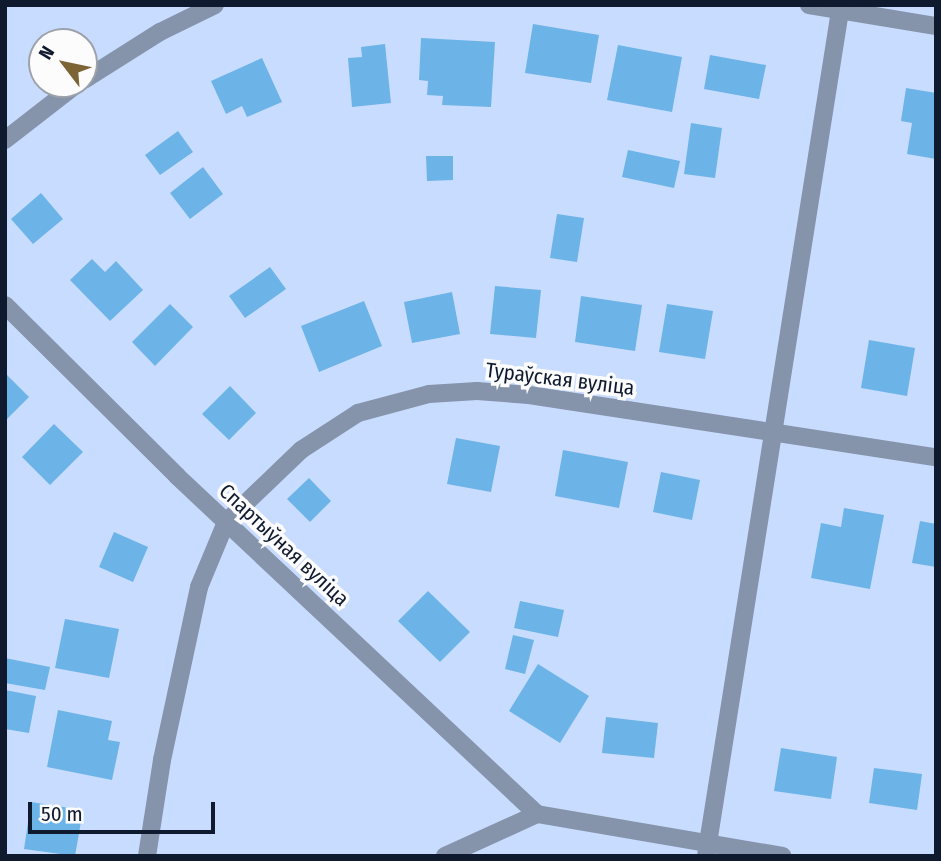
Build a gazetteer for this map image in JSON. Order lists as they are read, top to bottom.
{
  "streets": {
    "street": ["Тураўская вуліца", "Спартыўная вуліца"]
  },
  "crossings": [
    ["Тураўская вуліца", "Спартыўная вуліца"]
  ],
  "scale_bar": "50 m",
  "north": "top left"
}
